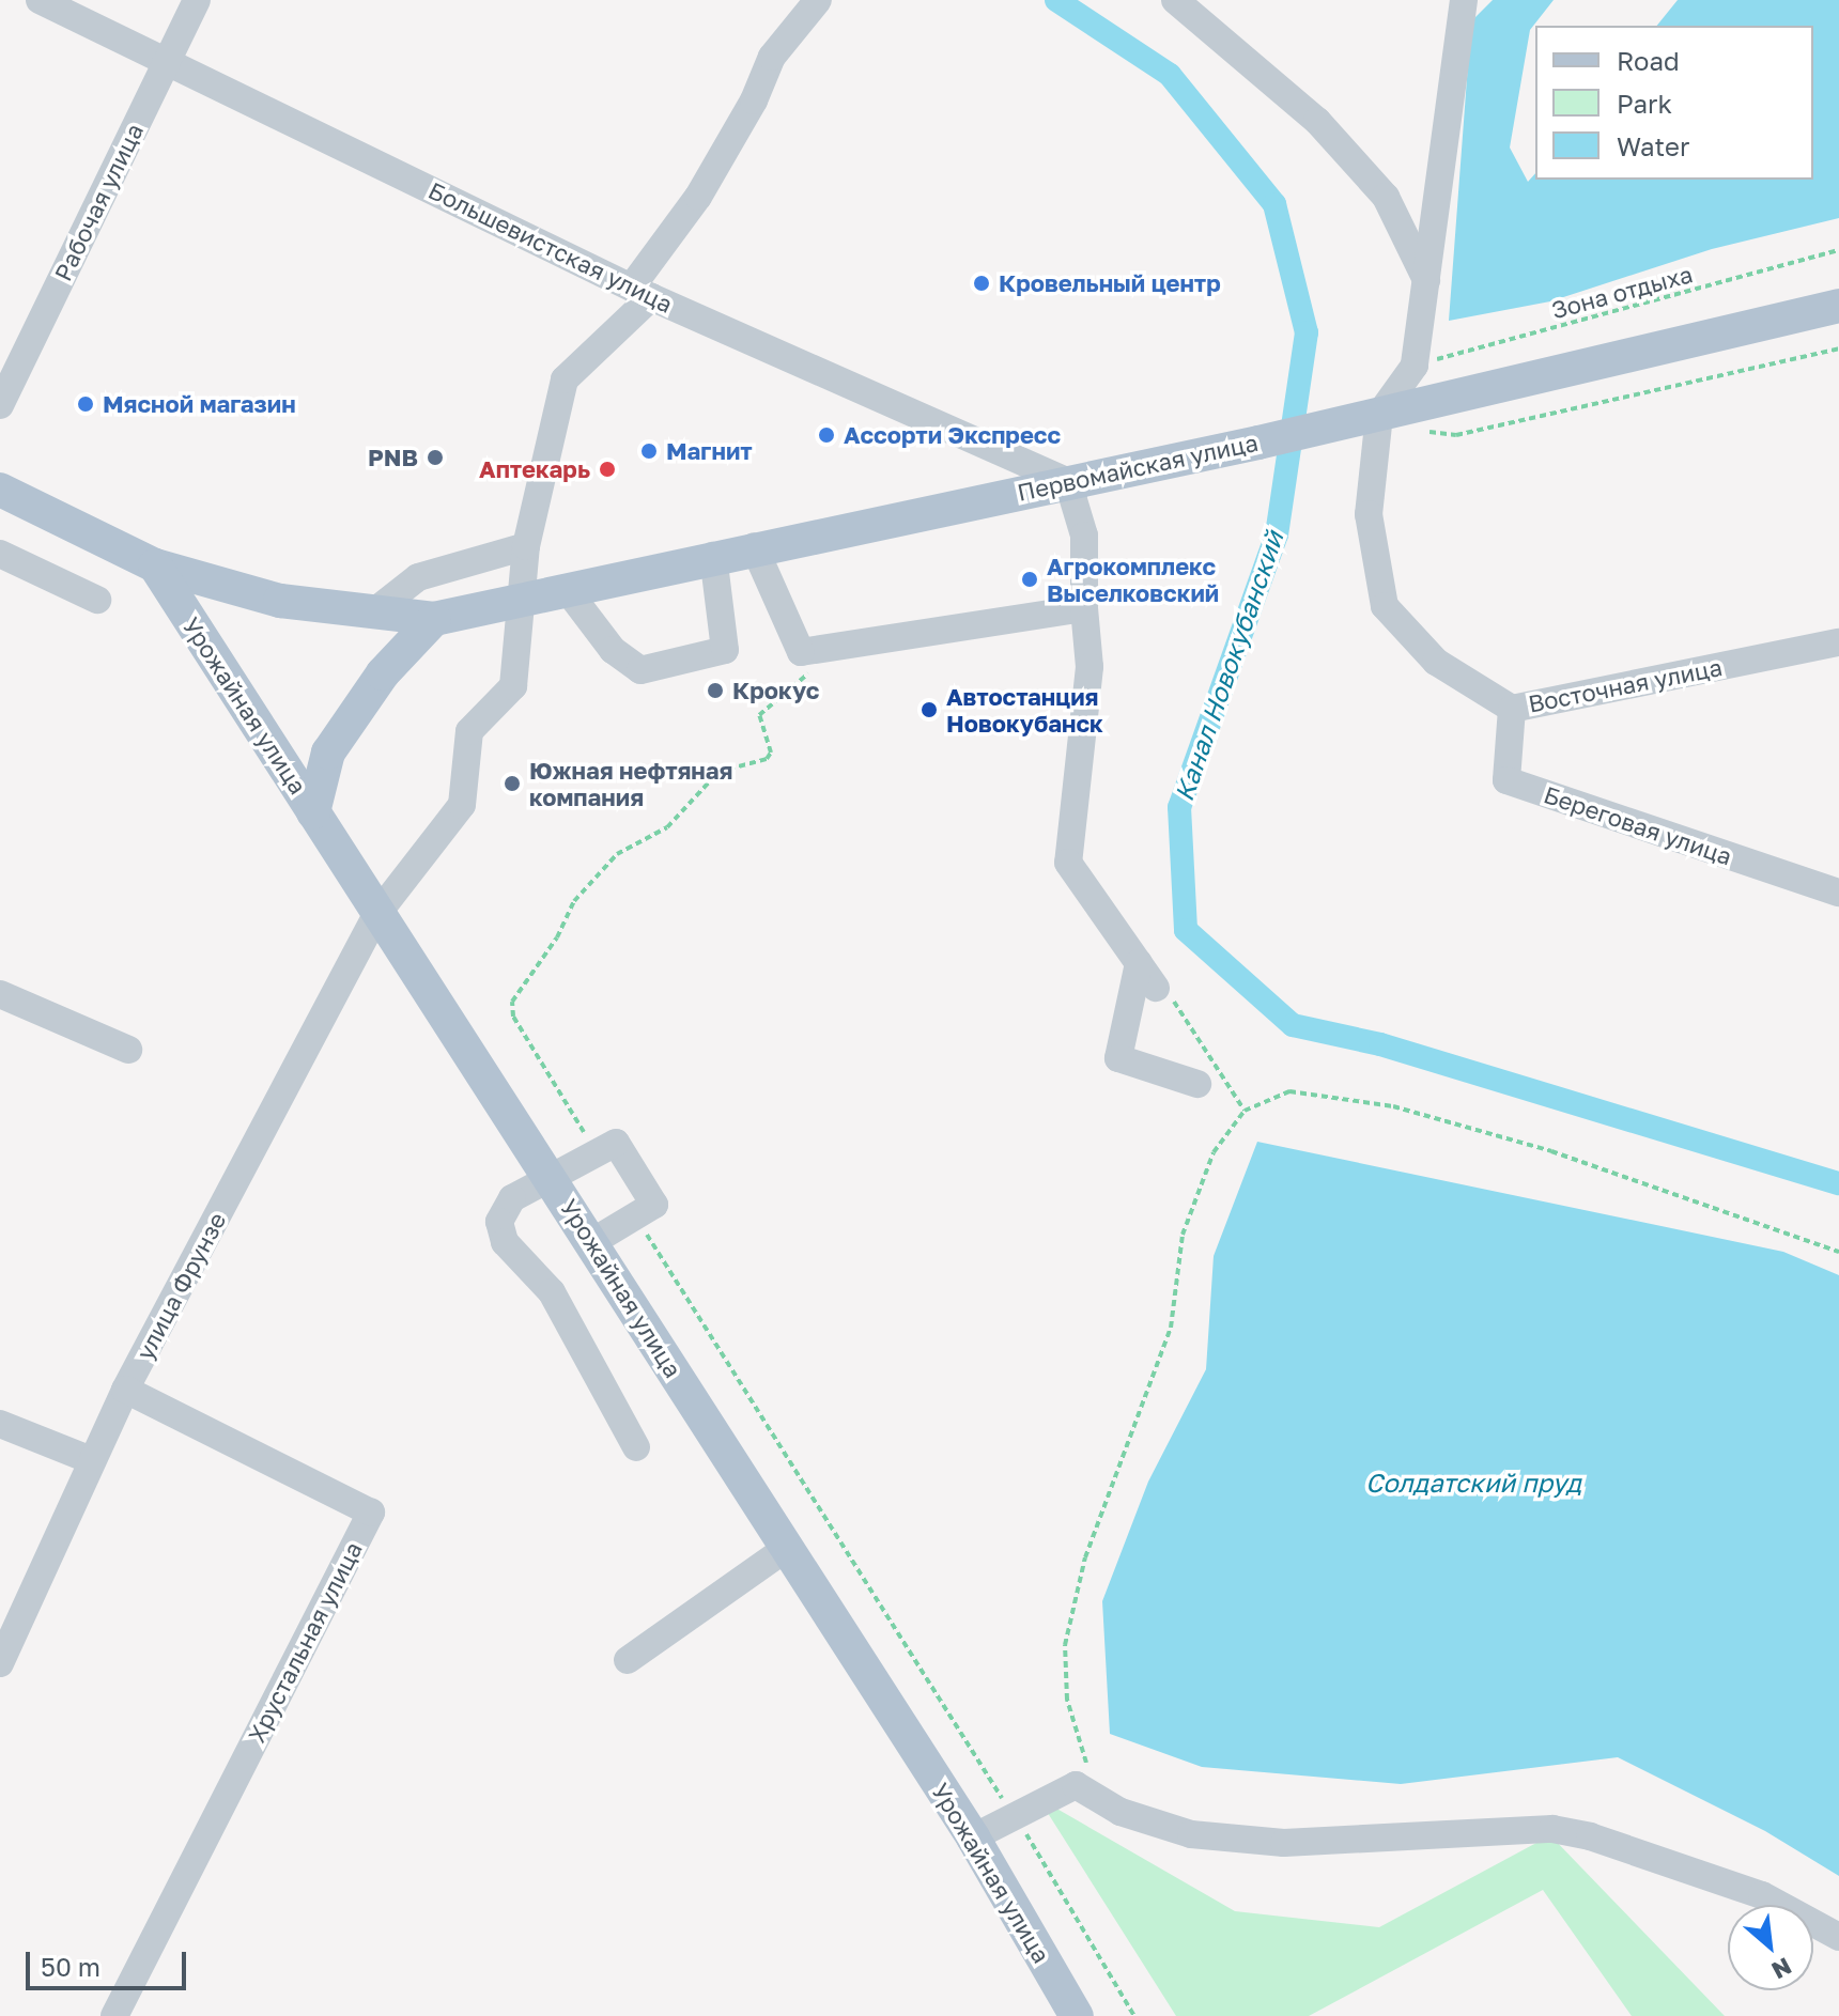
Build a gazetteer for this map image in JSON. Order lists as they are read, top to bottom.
{
  "streets": {
    "main road": ["Первомайская улица", "Урожайная улица"],
    "street": [
      "Рабочая улица",
      "Большевистская улица",
      "Восточная улица",
      "Береговая улица",
      "улица Фрунзе",
      "Хрустальная улица"
    ],
    "path": ["Зона отдыха"]
  },
  "crossings": [
    ["Рабочая улица", "Большевистская улица"],
    ["Большевистская улица", "Первомайская улица"],
    ["Большевистская улица", "улица Фрунзе"],
    ["Первомайская улица", "Восточная улица"],
    ["Первомайская улица", "Урожайная улица"],
    ["Первомайская улица", "улица Фрунзе"],
    ["Восточная улица", "Береговая улица"],
    ["Урожайная улица", "улица Фрунзе"],
    ["улица Фрунзе", "Хрустальная улица"]
  ],
  "water": ["Канал Новокубанский", "Солдатский пруд"],
  "places": [
    "Кровельный центр",
    "Мясной магазин",
    "Ассорти Экспресс",
    "Магнит",
    "PNB",
    "Аптекарь",
    "Агрокомплекс Выселковский",
    "Крокус",
    "Автостанция Новокубанск",
    "Южная нефтяная компания"
  ],
  "legend": ["Road", "Park", "Water"],
  "scale_bar": "50 m",
  "north": "bottom right"
}
